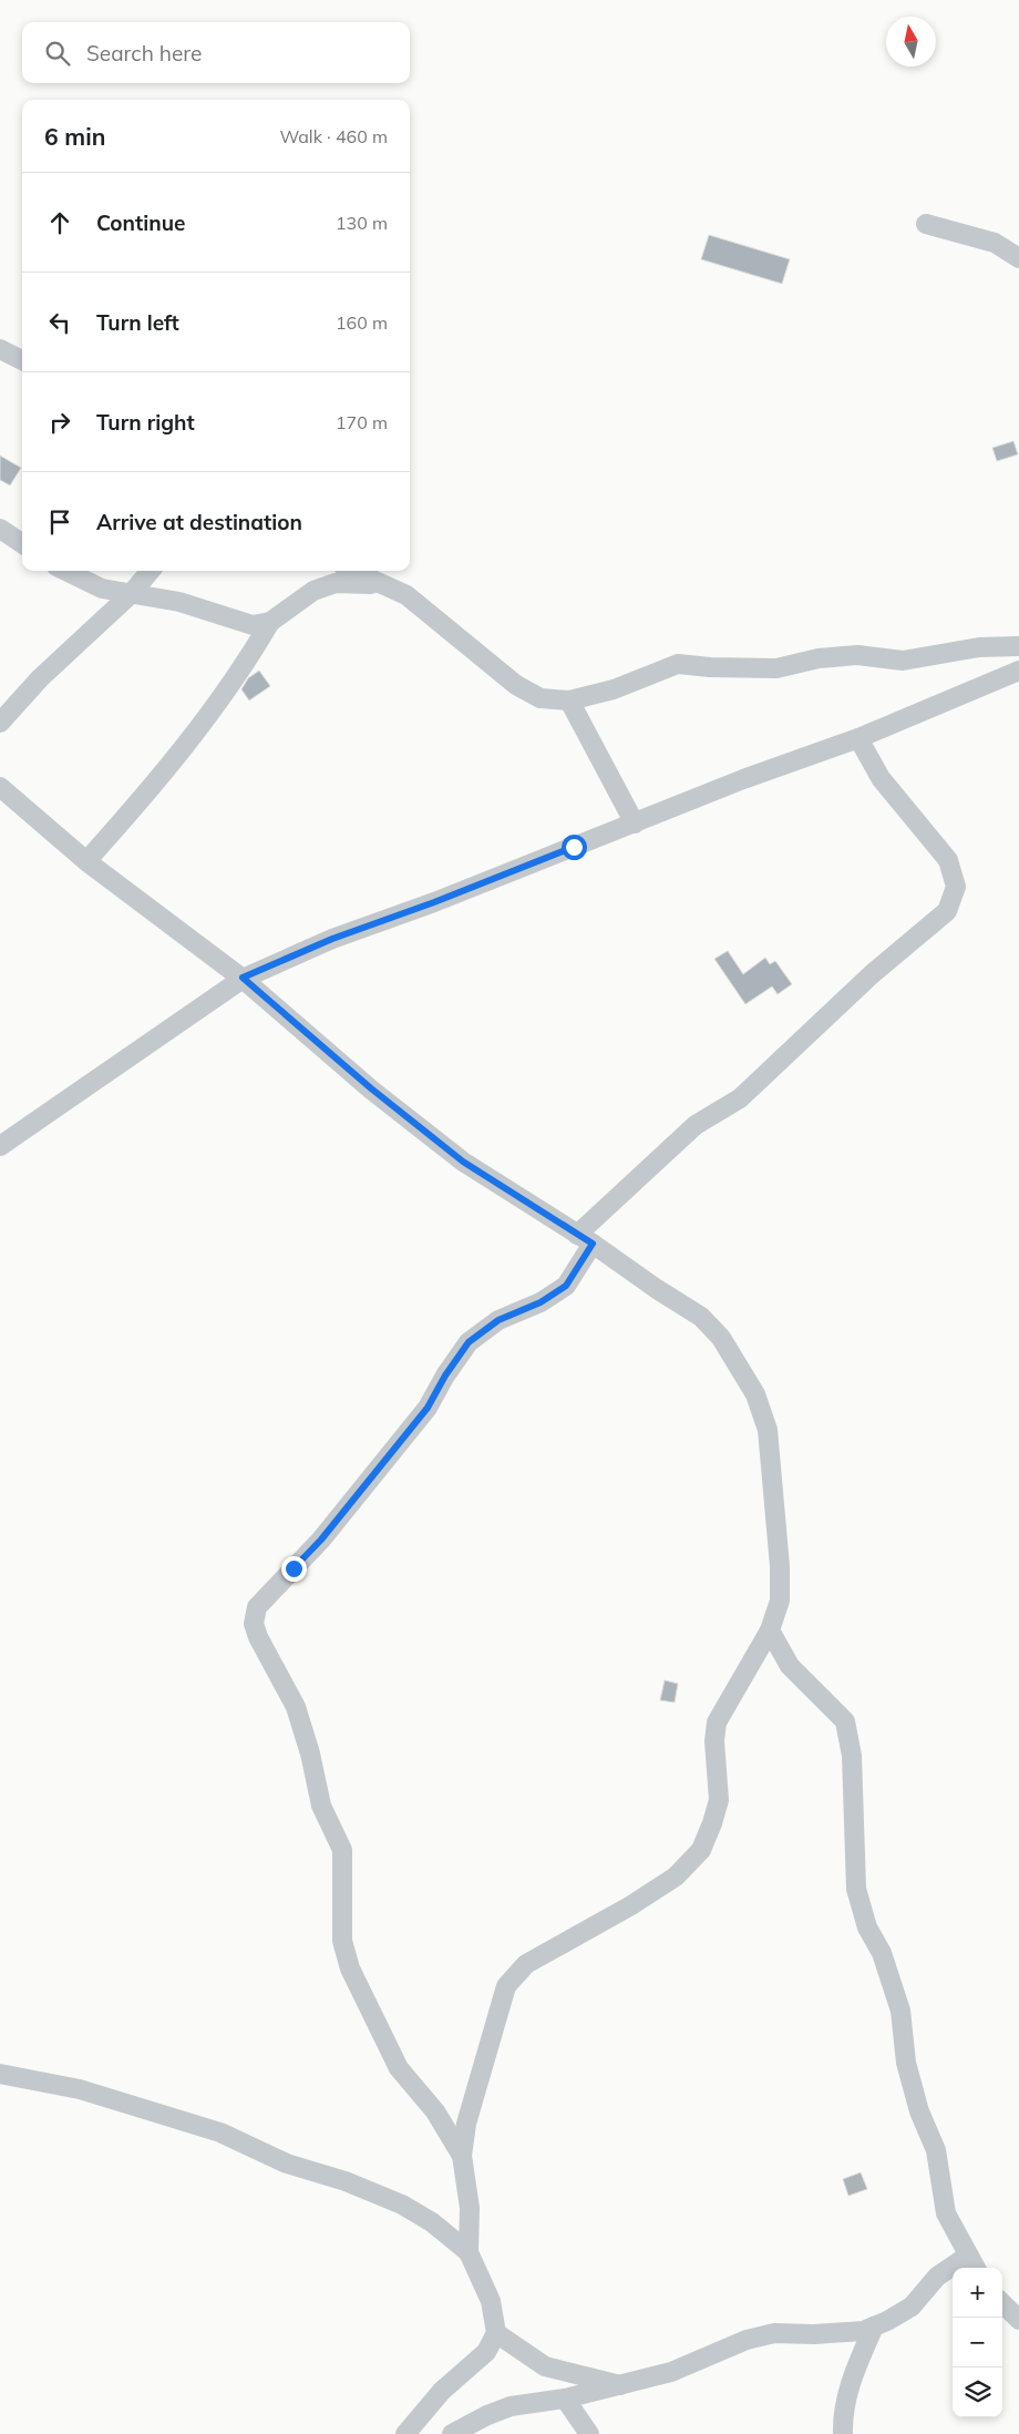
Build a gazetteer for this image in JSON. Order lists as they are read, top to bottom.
{
  "north": "top",
  "page": {
    "search": "Search here",
    "heading": ["6 min", "Walk · 460 m"],
    "list": [
      ["Continue", "130 m"],
      ["Turn left", "160 m"],
      ["Turn right", "170 m"],
      "Arrive at destination"
    ],
    "map_buttons": ["+", "−"]
  }
}
